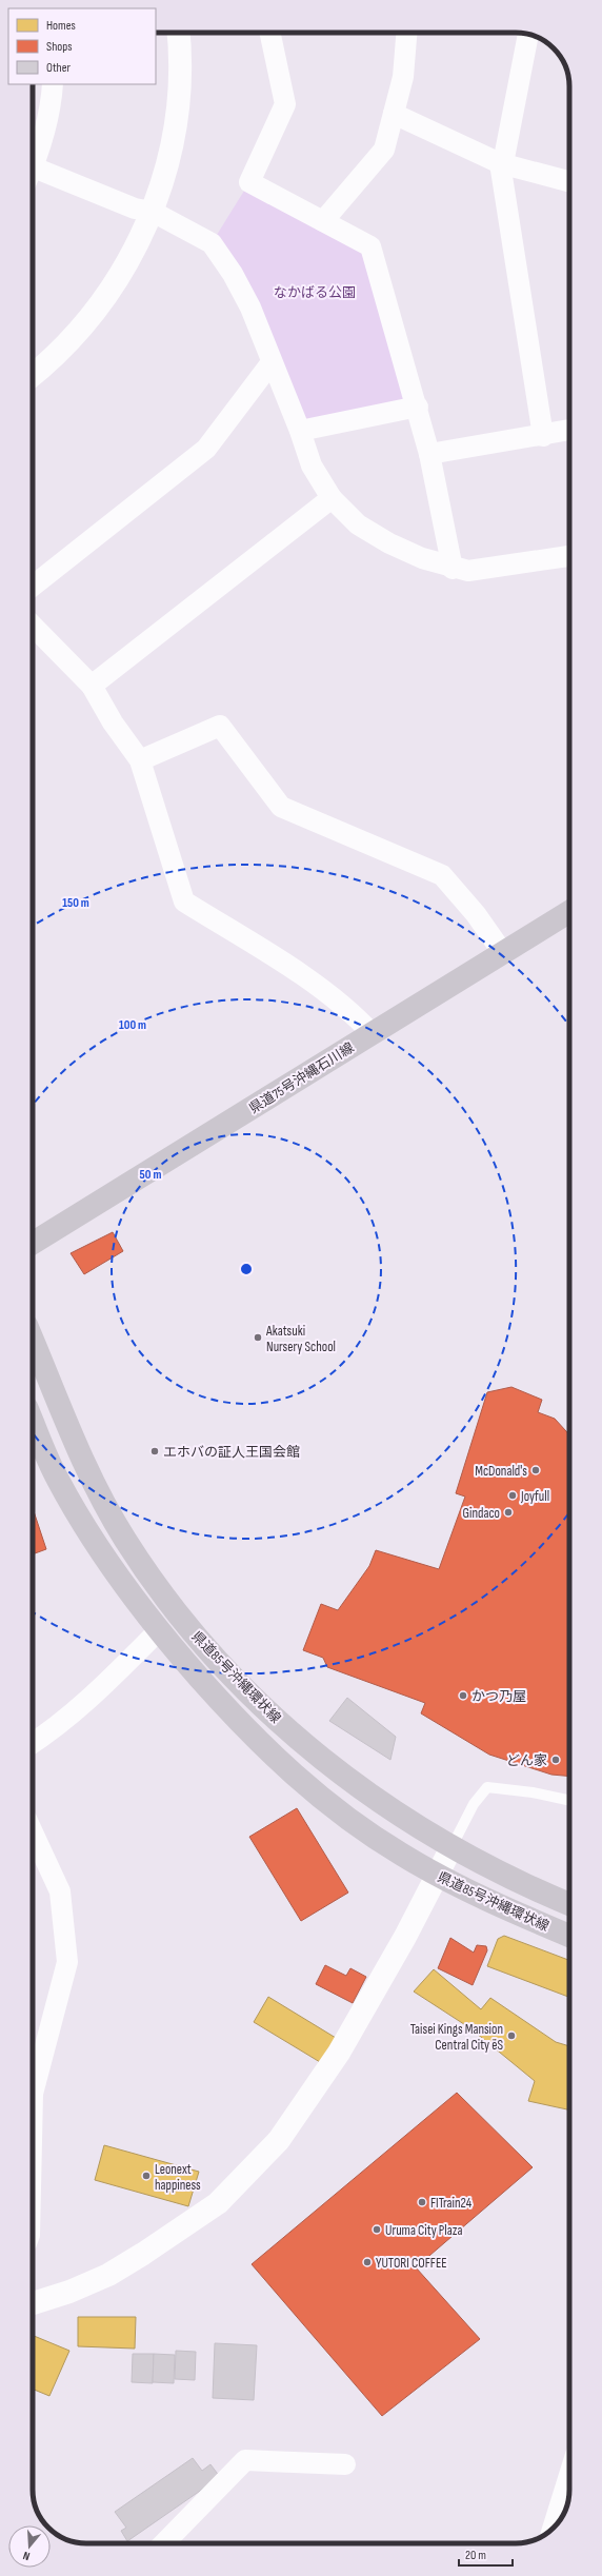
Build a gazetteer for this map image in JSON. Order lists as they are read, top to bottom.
{
  "streets": {
    "main road": ["県道75号沖縄石川線", "県道85号沖縄環状線"]
  },
  "parks": ["なかばる公園"],
  "places": [
    "Akatsuki Nursery School",
    "エホバの証人王国会館",
    "McDonald's",
    "Joyfull",
    "Gindaco",
    "かつ乃屋",
    "どん家",
    "Taisei Kings Mansion Central City ëS",
    "Leonext happiness",
    "FITrain24",
    "Uruma City Plaza",
    "YUTORI COFFEE"
  ],
  "legend": ["Homes", "Shops", "Other"],
  "scale_bar": "20 m",
  "north": "bottom",
  "rings": ["150 m", "100 m", "50 m"]
}
